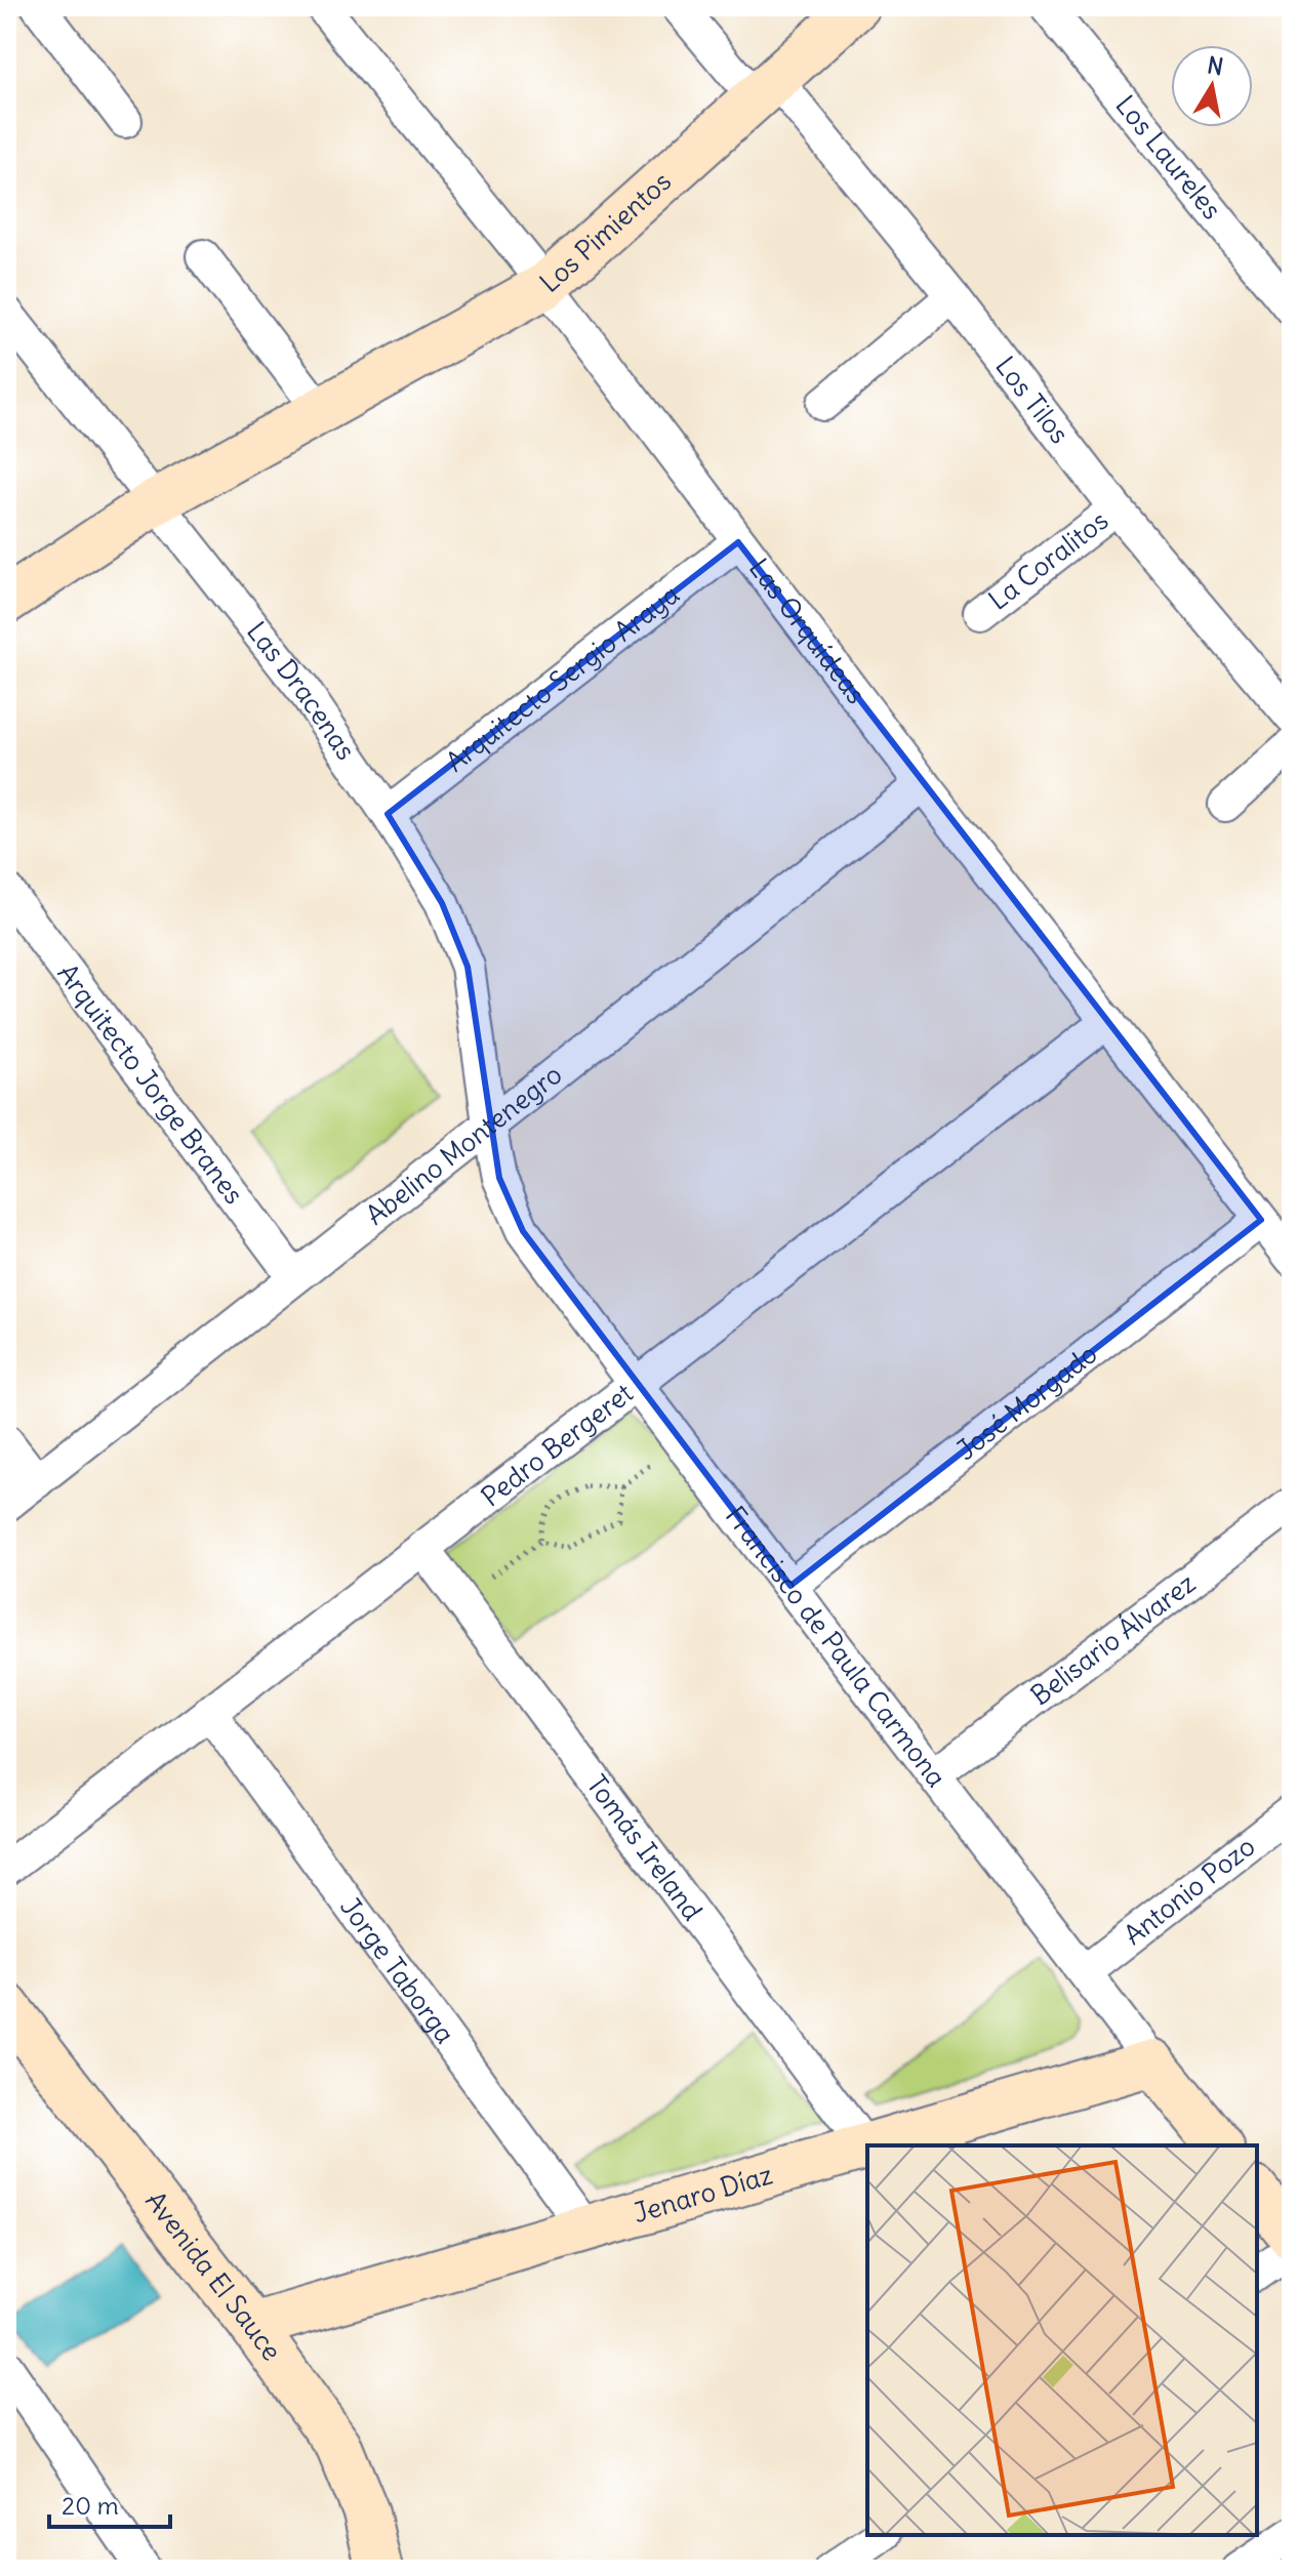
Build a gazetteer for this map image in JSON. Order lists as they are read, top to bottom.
{
  "streets": {
    "street": [
      "Los Laureles",
      "Los Pimientos",
      "Los Tilos",
      "La Coralitos",
      "Las Orquídeas",
      "Arquitecto Sergio Araya",
      "Las Dracenas",
      "Arquitecto Jorge Branes",
      "Abelino Montenegro",
      "José Morgado",
      "Pedro Bergeret",
      "Belisario Álvarez",
      "Francisco de Paula Carmona",
      "Tomás Ireland",
      "Antonio Pozo",
      "Jorge Taborga",
      "Jenaro Díaz",
      "Avenida El Sauce"
    ]
  },
  "crossings": [
    ["Los Pimientos", "Los Tilos"],
    ["Los Pimientos", "Las Orquídeas"],
    ["Los Pimientos", "Las Dracenas"],
    ["Los Tilos", "La Coralitos"],
    ["Las Orquídeas", "Arquitecto Sergio Araya"],
    ["Las Orquídeas", "Abelino Montenegro"],
    ["Las Orquídeas", "José Morgado"],
    ["Las Orquídeas", "Pedro Bergeret"],
    ["Arquitecto Sergio Araya", "Las Dracenas"],
    ["Las Dracenas", "Abelino Montenegro"],
    ["Las Dracenas", "Francisco de Paula Carmona"],
    ["Arquitecto Jorge Branes", "Abelino Montenegro"],
    ["Abelino Montenegro", "Francisco de Paula Carmona"],
    ["José Morgado", "Francisco de Paula Carmona"],
    ["Pedro Bergeret", "Francisco de Paula Carmona"],
    ["Pedro Bergeret", "Tomás Ireland"],
    ["Pedro Bergeret", "Jorge Taborga"],
    ["Belisario Álvarez", "Francisco de Paula Carmona"],
    ["Francisco de Paula Carmona", "Antonio Pozo"],
    ["Francisco de Paula Carmona", "Jenaro Díaz"],
    ["Tomás Ireland", "Jenaro Díaz"],
    ["Jorge Taborga", "Jenaro Díaz"],
    ["Jenaro Díaz", "Avenida El Sauce"]
  ],
  "scale_bar": "20 m",
  "north": "top"
}
